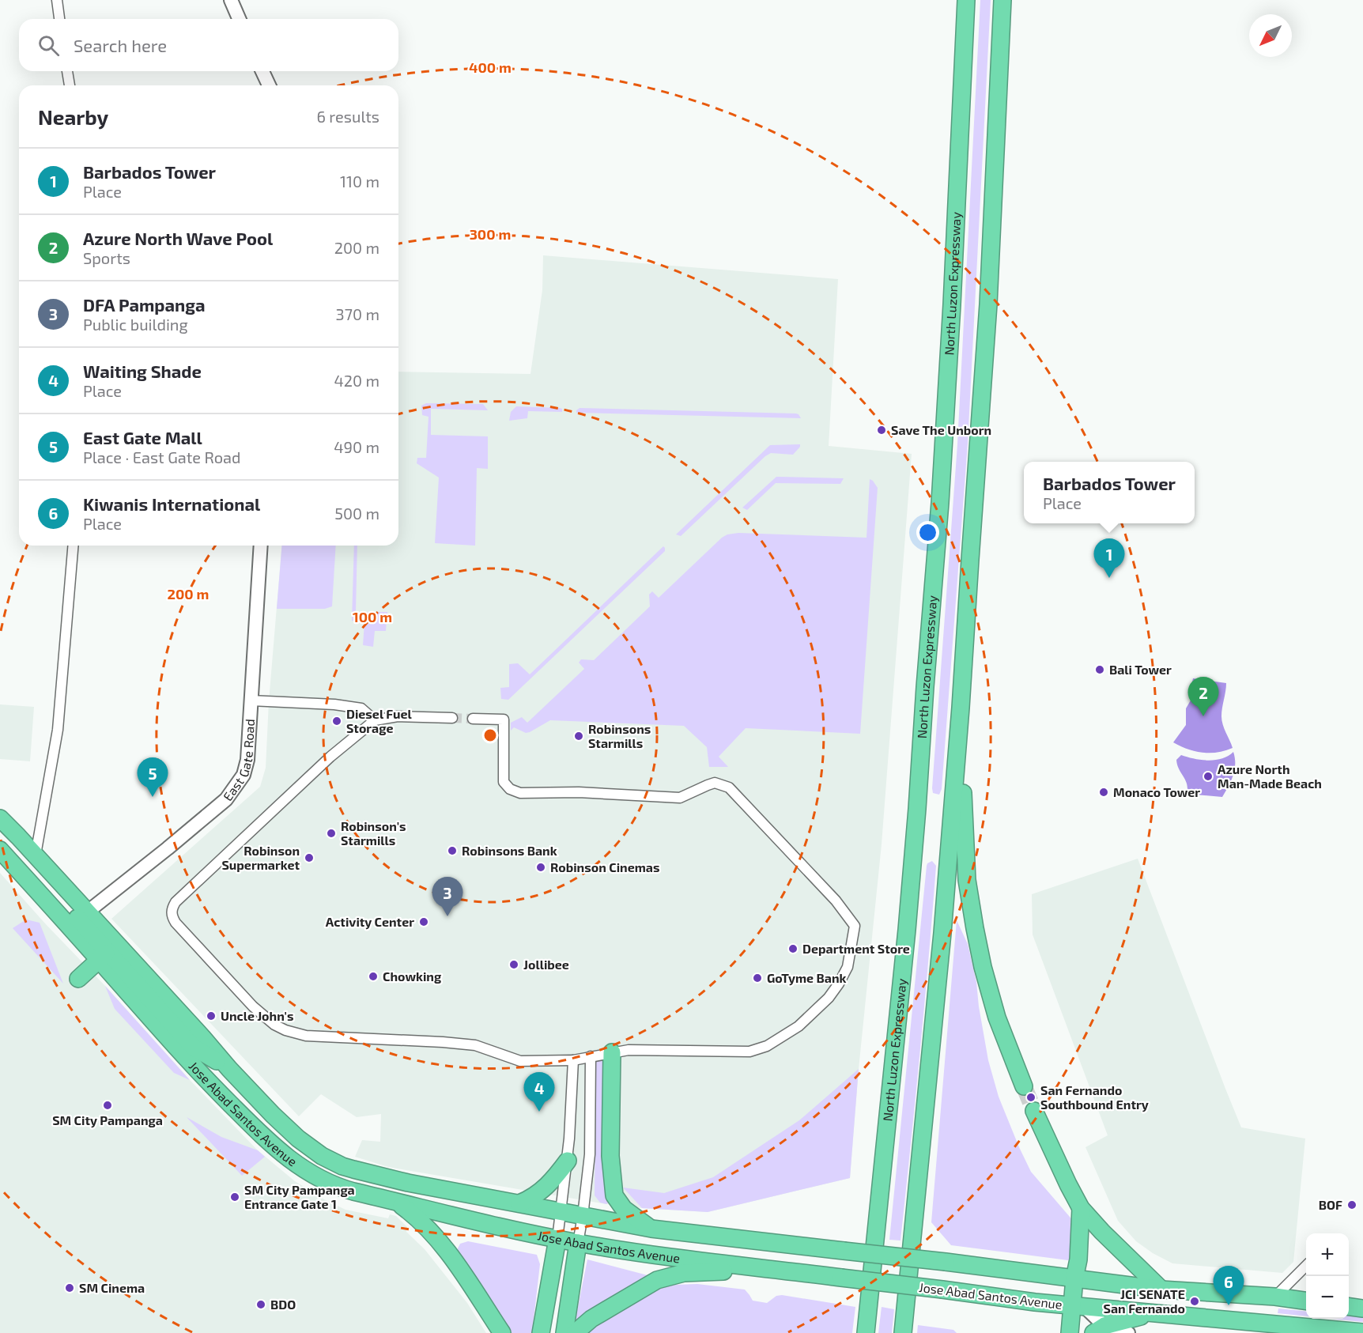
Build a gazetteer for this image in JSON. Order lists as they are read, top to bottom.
{
  "streets": {
    "highway": ["North Luzon Expressway", "Jose Abad Santos Avenue"],
    "street": ["East Gate Road"]
  },
  "crossings": [
    ["East Gate Road", "Jose Abad Santos Avenue"]
  ],
  "places": [
    "Save The Unborn",
    "Bali Tower",
    "Diesel Fuel Storage",
    "Robinsons Starmills",
    "Azure North Man-Made Beach",
    "Monaco Tower",
    "Robinson's Starmills",
    "Robinsons Bank",
    "Robinson Supermarket",
    "Robinson Cinemas",
    "Activity Center",
    "Department Store",
    "Jollibee",
    "Chowking",
    "GoTyme Bank",
    "Uncle John's",
    "San Fernando Southbound Entry",
    "SM City Pampanga",
    "SM City Pampanga Entrance Gate 1",
    "BOF",
    "SM Cinema",
    "JCI SENATE San Fernando",
    "BDO"
  ],
  "north": "bottom left",
  "page": {
    "search": "Search here",
    "heading": ["Nearby", "6 results"],
    "list": [
      {
        "mark": "1",
        "name": "Barbados Tower",
        "note": "Place",
        "value": "110 m"
      },
      {
        "mark": "2",
        "name": "Azure North Wave Pool",
        "note": "Sports",
        "value": "200 m"
      },
      {
        "mark": "3",
        "name": "DFA Pampanga",
        "note": "Public building",
        "value": "370 m"
      },
      {
        "mark": "4",
        "name": "Waiting Shade",
        "note": "Place",
        "value": "420 m"
      },
      {
        "mark": "5",
        "name": "East Gate Mall",
        "note": "Place · East Gate Road",
        "value": "490 m"
      },
      {
        "mark": "6",
        "name": "Kiwanis International",
        "note": "Place",
        "value": "500 m"
      }
    ],
    "popup": ["Barbados Tower", "Place"],
    "pins": [
      "1",
      "2",
      "5",
      "3",
      "4",
      "6"
    ],
    "map_buttons": ["+", "−"]
  },
  "rings": [
    "400 m",
    "300 m",
    "200 m",
    "100 m"
  ]
}
